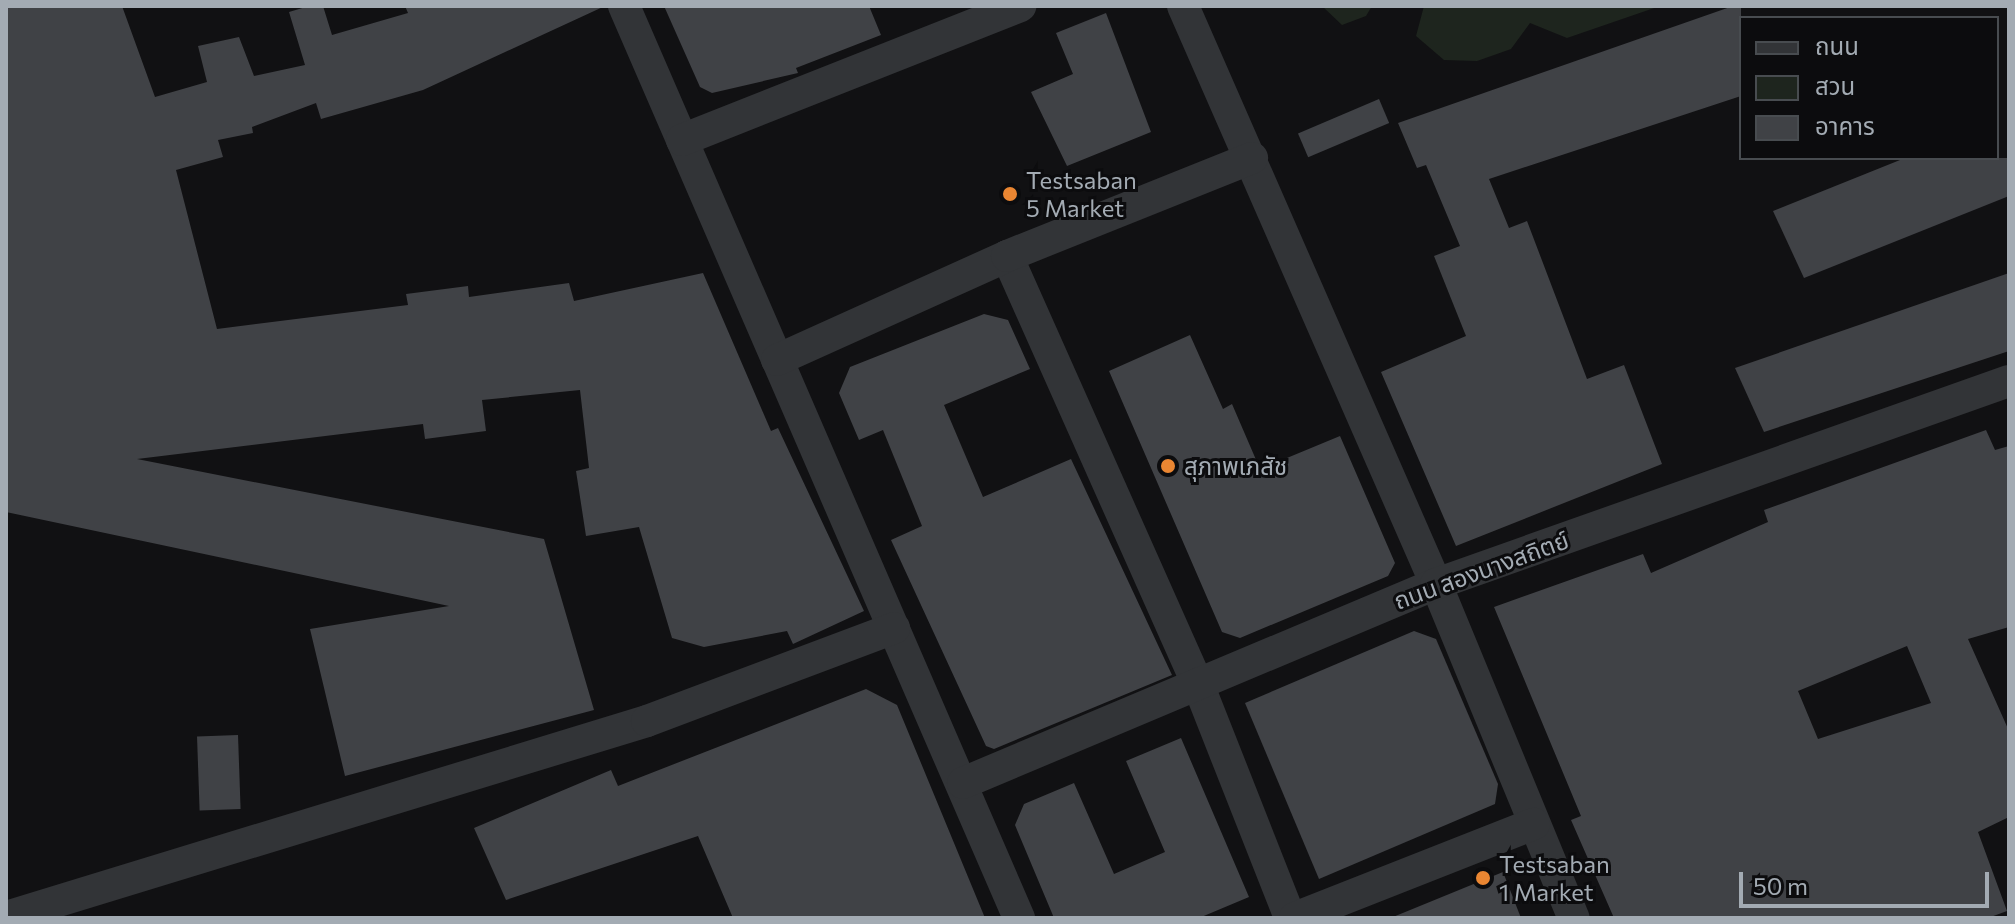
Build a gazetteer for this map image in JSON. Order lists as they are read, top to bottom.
{
  "streets": {
    "street": ["ถนน สองนางสถิตย์"]
  },
  "places": ["Testsaban 5 Market", "สุภาพเภสัช", "Testsaban 1 Market"],
  "legend": ["ถนน", "สวน", "อาคาร"],
  "scale_bar": "50 m"
}
